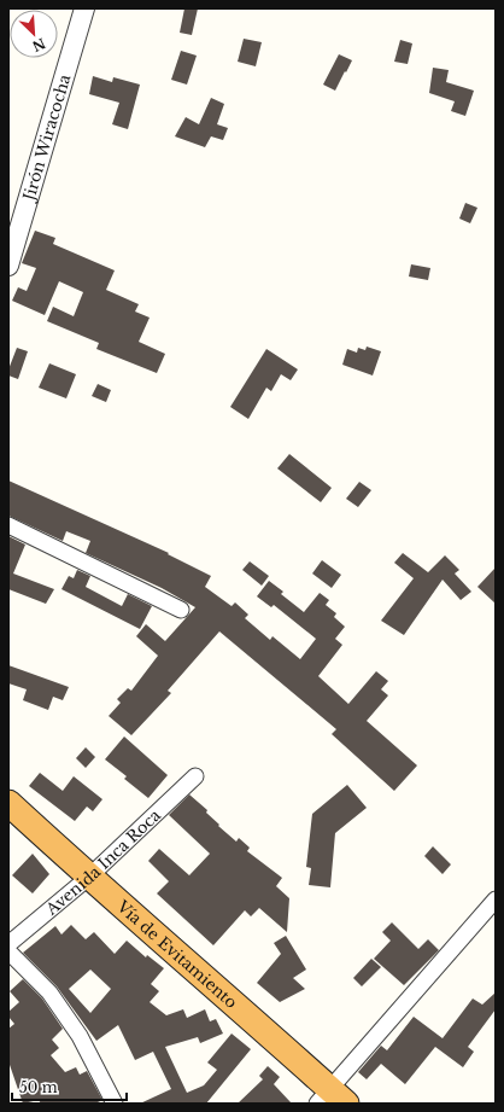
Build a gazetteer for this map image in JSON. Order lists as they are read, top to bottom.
{
  "streets": {
    "highway": ["Vía de Evitamiento"],
    "street": ["Jirón Wiracocha", "Avenida Inca Roca"]
  },
  "crossings": [
    ["Avenida Inca Roca", "Vía de Evitamiento"]
  ],
  "scale_bar": "50 m",
  "north": "bottom right"
}
